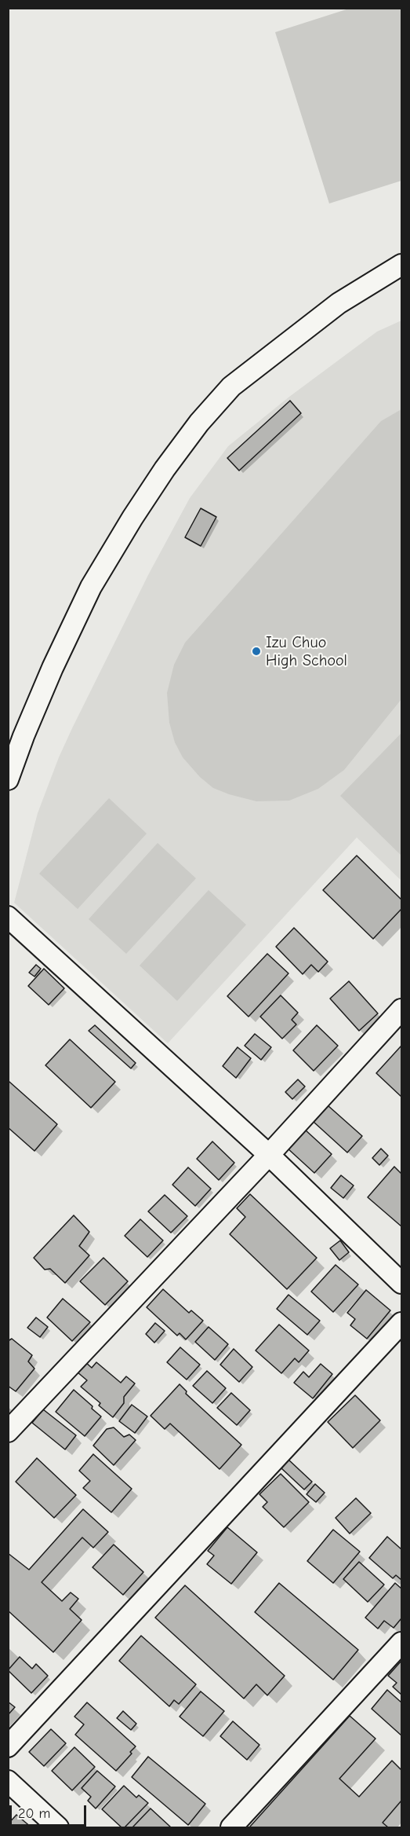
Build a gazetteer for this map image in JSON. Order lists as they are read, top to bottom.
{
  "places": ["Izu Chuo High School"],
  "scale_bar": "20 m"
}
